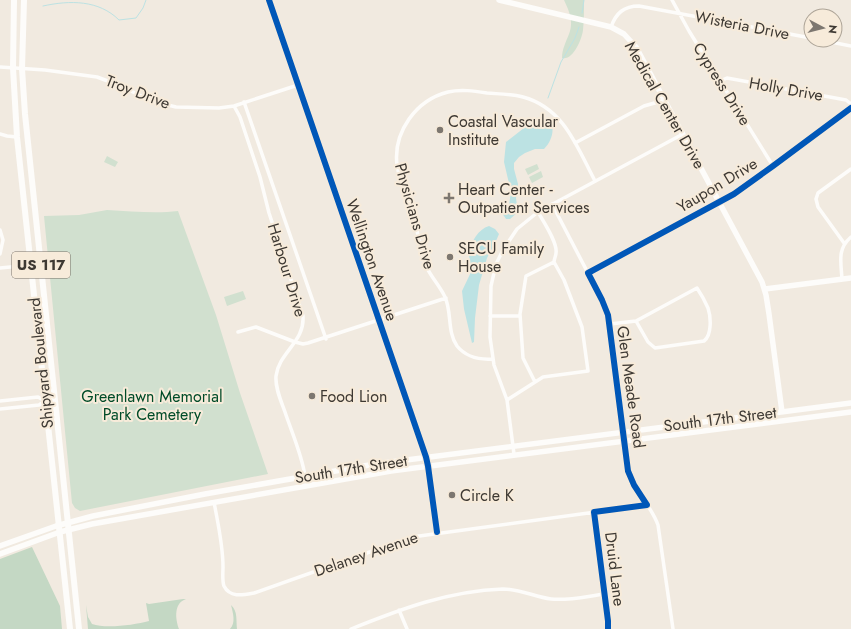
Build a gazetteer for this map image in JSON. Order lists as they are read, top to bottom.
{
  "streets": {
    "main road": [
      "Medical Center Drive",
      "Wellington Avenue",
      "US 117",
      "Shipyard Boulevard",
      "South 17th Street"
    ],
    "street": [
      "Wisteria Drive",
      "Cypress Drive",
      "Holly Drive",
      "Troy Drive",
      "Yaupon Drive",
      "Physicians Drive",
      "Harbour Drive",
      "Glen Meade Road",
      "Delaney Avenue",
      "Druid Lane"
    ]
  },
  "crossings": [
    ["Wisteria Drive", "Cypress Drive"],
    ["Wisteria Drive", "Medical Center Drive"],
    ["Cypress Drive", "Holly Drive"],
    ["Cypress Drive", "Yaupon Drive"],
    ["Troy Drive", "Wellington Avenue"],
    ["Troy Drive", "Harbour Drive"],
    ["Troy Drive", "Shipyard Boulevard"],
    ["Medical Center Drive", "Yaupon Drive"],
    ["Medical Center Drive", "South 17th Street"],
    ["Yaupon Drive", "Glen Meade Road"],
    ["Wellington Avenue", "South 17th Street"],
    ["Wellington Avenue", "Delaney Avenue"],
    ["Harbour Drive", "South 17th Street"],
    ["Shipyard Boulevard", "South 17th Street"],
    ["Glen Meade Road", "South 17th Street"],
    ["Glen Meade Road", "Delaney Avenue"],
    ["South 17th Street", "Delaney Avenue"],
    ["Delaney Avenue", "Druid Lane"]
  ],
  "parks": ["Greenlawn Memorial Park Cemetery"],
  "places": {
    "other": [
      "Coastal Vascular Institute",
      "SECU Family House",
      "Food Lion",
      "Circle K"
    ],
    "health": ["Heart Center - Outpatient Services"]
  },
  "north": "right"
}
